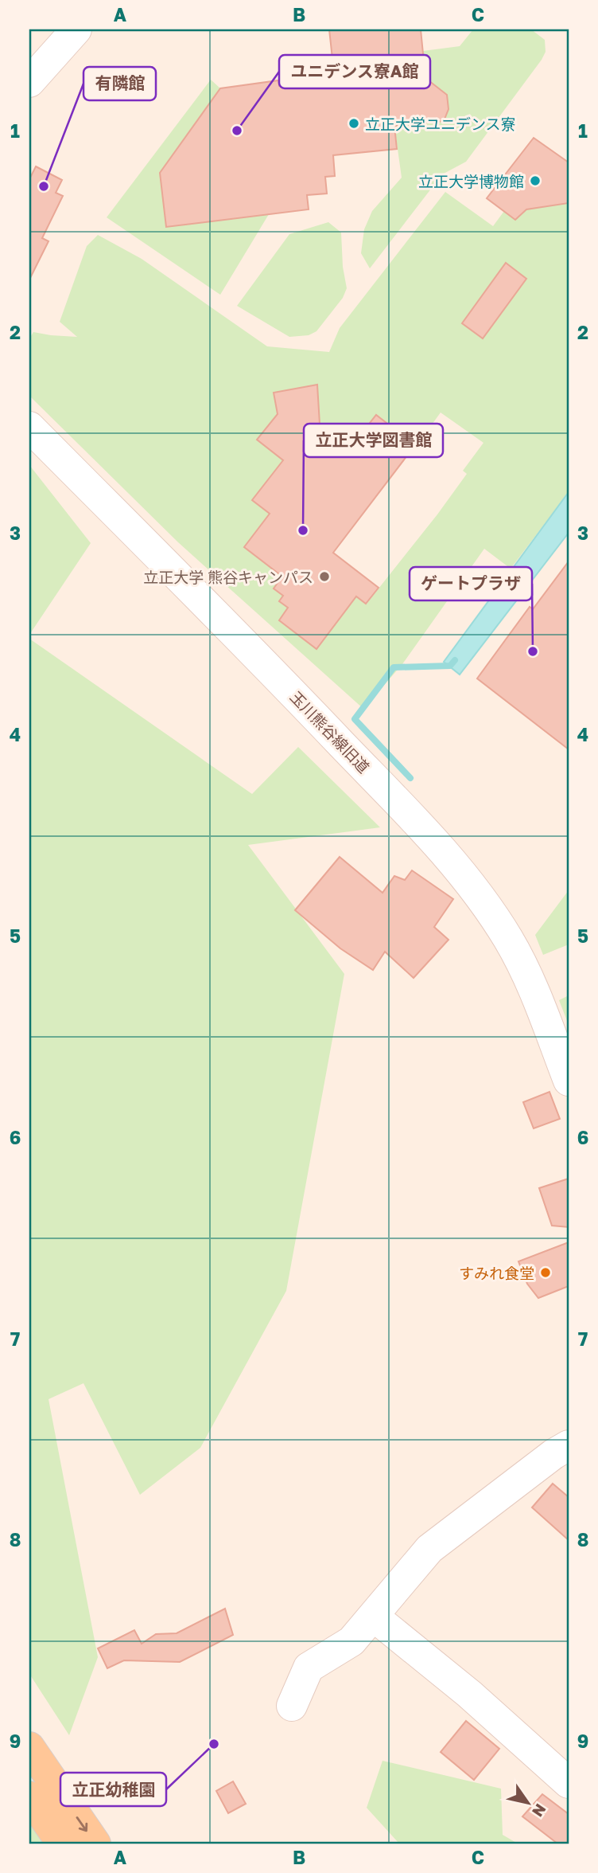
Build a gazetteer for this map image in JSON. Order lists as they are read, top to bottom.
{
  "streets": {
    "street": ["玉川熊谷線旧道"]
  },
  "places": [
    "立正大学ユニデンス寮",
    "ユニデンス寮A館",
    "立正大学博物館",
    "有隣館",
    "立正大学図書館",
    "立正大学 熊谷キャンパス",
    "ゲートプラザ",
    "すみれ食堂",
    "立正幼稚園"
  ],
  "north": "bottom right",
  "grid": {
    "columns": ["A", "B", "C"],
    "rows": [
      "1",
      "2",
      "3",
      "4",
      "5",
      "6",
      "7",
      "8",
      "9"
    ]
  }
}
